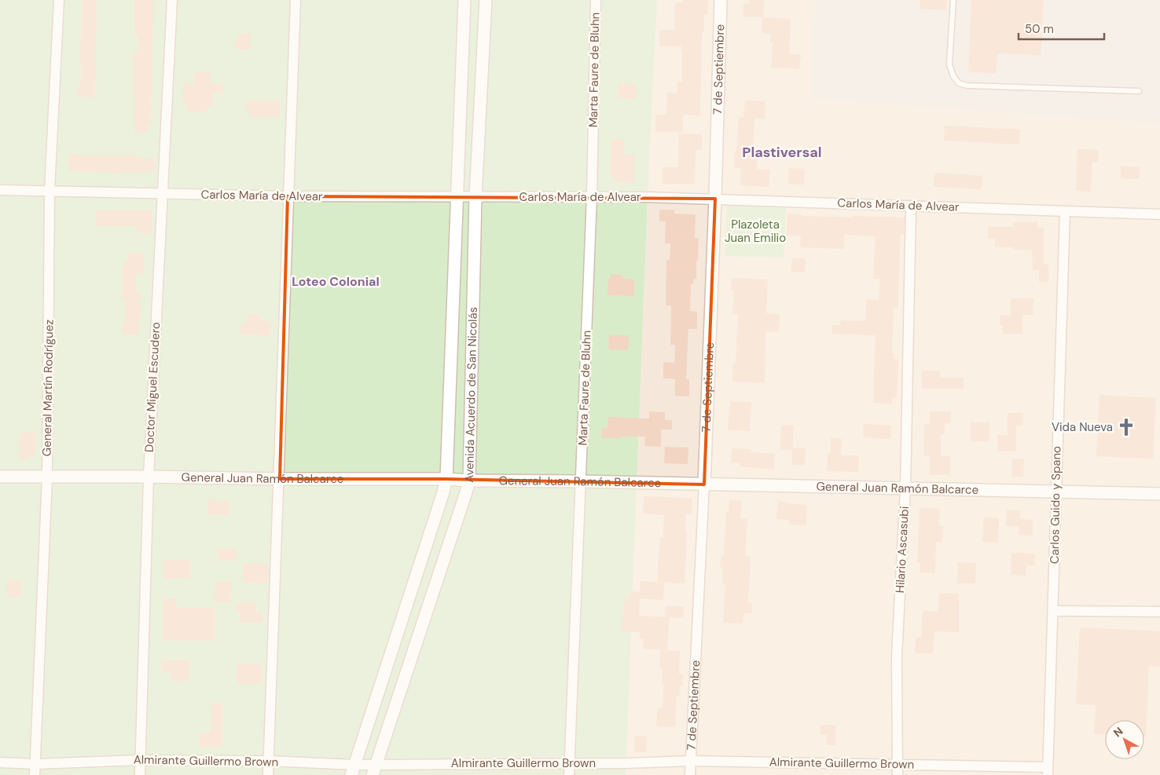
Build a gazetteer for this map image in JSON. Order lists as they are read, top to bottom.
{
  "streets": {
    "street": [
      "Marta Faure de Bluhn",
      "7 de Septiembre",
      "Carlos María de Alvear",
      "Doctor Miguel Escudero",
      "General Martín Rodríguez",
      "Avenida Acuerdo de San Nicolás",
      "General Juan Ramón Balcarce",
      "Carlos Guido y Spano",
      "Hilario Ascasubi",
      "Almirante Guillermo Brown"
    ]
  },
  "crossings": [
    ["Marta Faure de Bluhn", "Carlos María de Alvear"],
    ["Marta Faure de Bluhn", "General Juan Ramón Balcarce"],
    ["Marta Faure de Bluhn", "Almirante Guillermo Brown"],
    ["7 de Septiembre", "Carlos María de Alvear"],
    ["7 de Septiembre", "General Juan Ramón Balcarce"],
    ["7 de Septiembre", "Almirante Guillermo Brown"],
    ["Carlos María de Alvear", "Doctor Miguel Escudero"],
    ["Carlos María de Alvear", "General Martín Rodríguez"],
    ["Carlos María de Alvear", "Avenida Acuerdo de San Nicolás"],
    ["Carlos María de Alvear", "Carlos Guido y Spano"],
    ["Carlos María de Alvear", "Hilario Ascasubi"],
    ["Doctor Miguel Escudero", "General Juan Ramón Balcarce"],
    ["Doctor Miguel Escudero", "Almirante Guillermo Brown"],
    ["General Martín Rodríguez", "General Juan Ramón Balcarce"],
    ["General Martín Rodríguez", "Almirante Guillermo Brown"],
    ["Avenida Acuerdo de San Nicolás", "General Juan Ramón Balcarce"],
    ["Avenida Acuerdo de San Nicolás", "Almirante Guillermo Brown"],
    ["General Juan Ramón Balcarce", "Carlos Guido y Spano"],
    ["General Juan Ramón Balcarce", "Hilario Ascasubi"],
    ["Carlos Guido y Spano", "Almirante Guillermo Brown"],
    ["Hilario Ascasubi", "Almirante Guillermo Brown"]
  ],
  "districts": ["Plastiversal", "Loteo Colonial"],
  "parks": ["Plazoleta Juan Emilio"],
  "places": {
    "church": ["Vida Nueva"]
  },
  "scale_bar": "50 m",
  "north": "top left"
}
